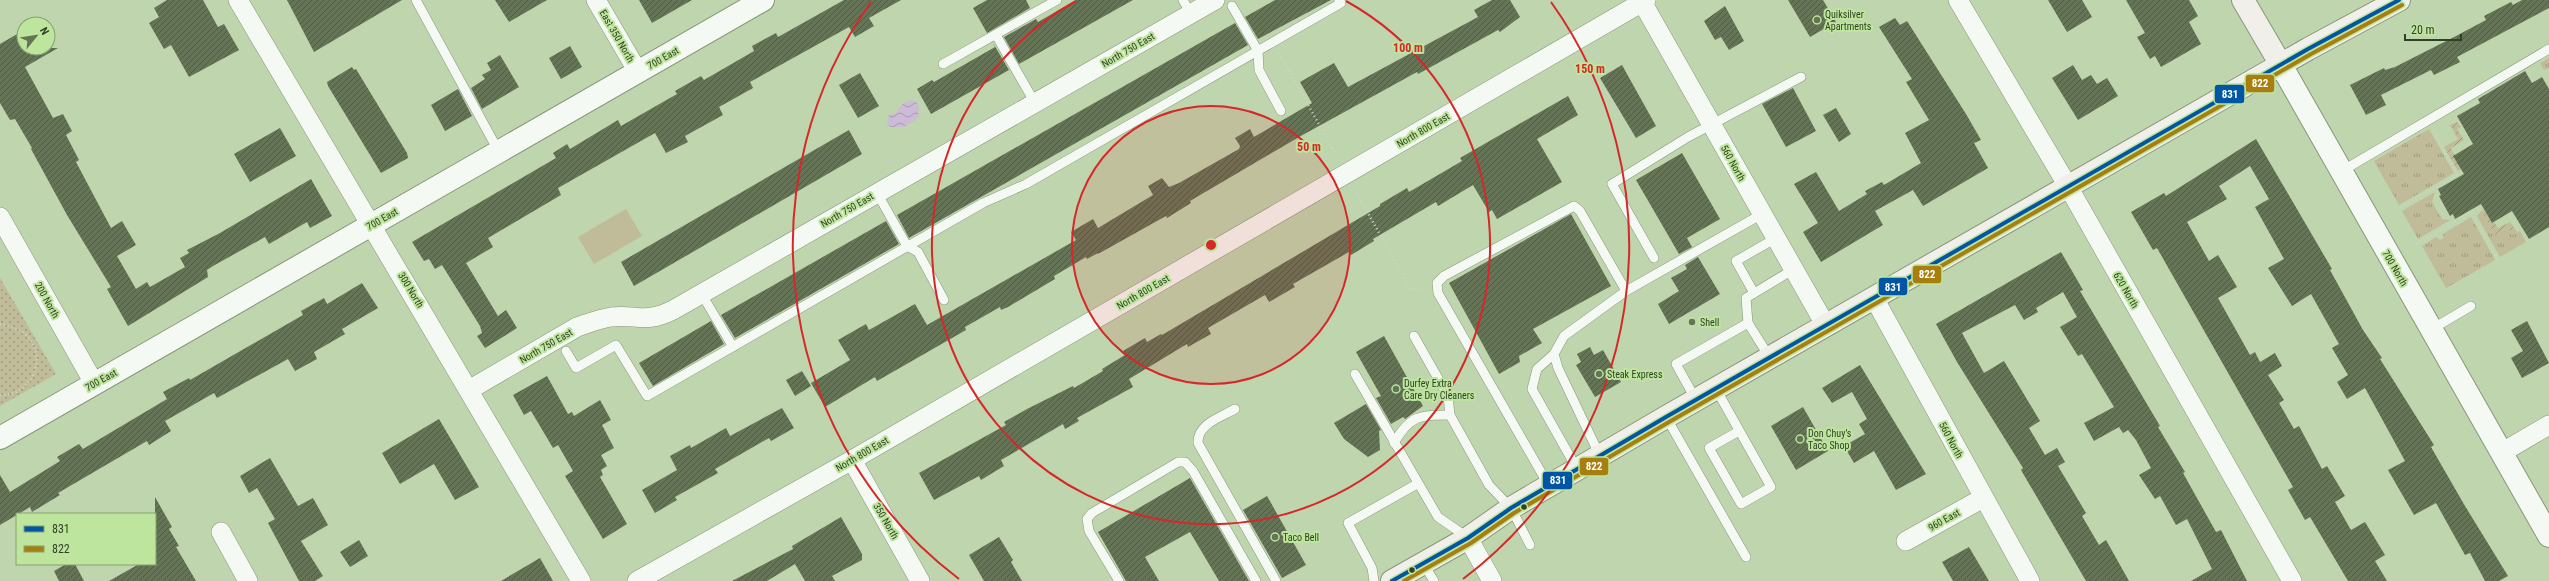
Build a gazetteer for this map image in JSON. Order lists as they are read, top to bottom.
{
  "streets": {
    "main road": ["700 North"],
    "street": [
      "East 350 North",
      "North 750 East",
      "700 East",
      "North 800 East",
      "560 North",
      "300 North",
      "620 North",
      "200 North",
      "960 East",
      "350 North"
    ]
  },
  "crossings": [
    ["East 350 North", "700 East"],
    ["North 750 East", "300 North"],
    ["700 East", "300 North"],
    ["700 East", "200 North"],
    ["North 800 East", "560 North"],
    ["North 800 East", "350 North"],
    ["560 North", "960 East"]
  ],
  "places": [
    "Quiksilver Apartments",
    "Shell",
    "Steak Express",
    "Durfey Extra Care Dry Cleaners",
    "Don Chuy’s Taco Shop",
    "Taco Bell"
  ],
  "lines": ["transit line 831", "transit line 822"],
  "legend": ["831", "822"],
  "scale_bar": "20 m",
  "north": "top right",
  "rings": ["100 m", "150 m", "50 m"]
}
